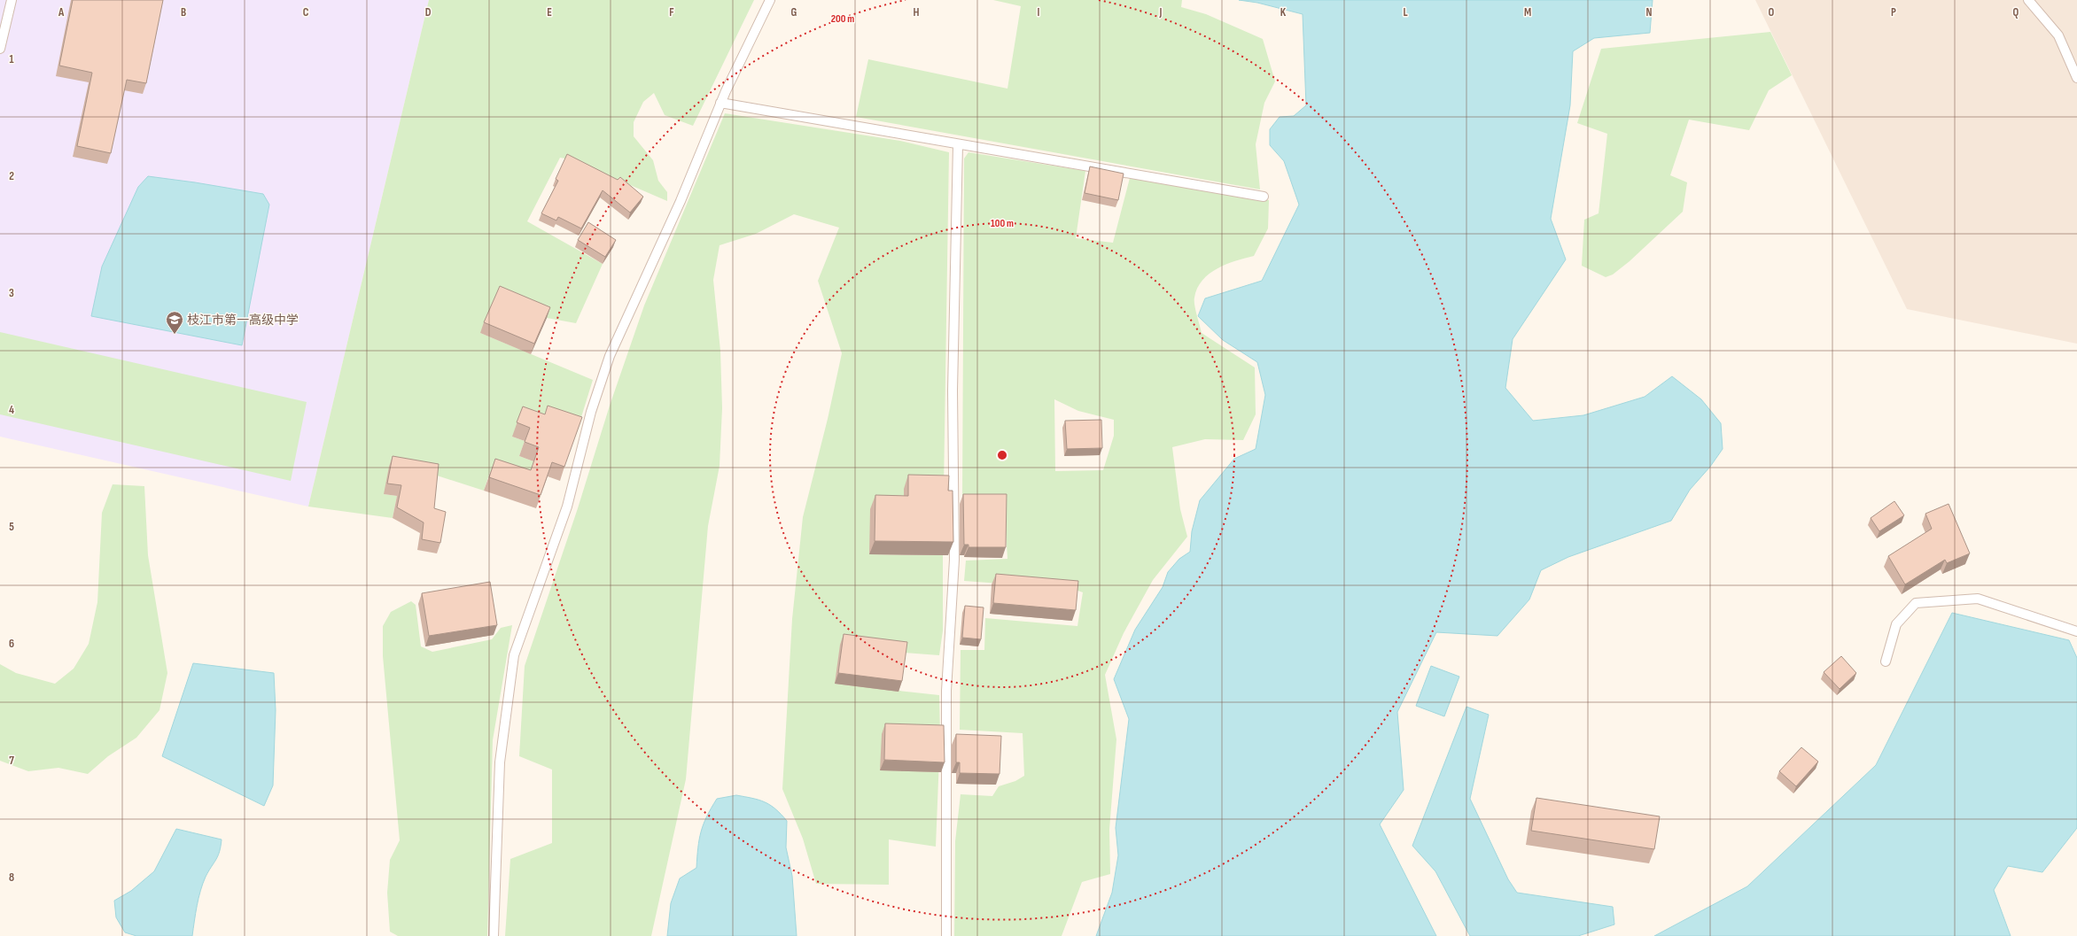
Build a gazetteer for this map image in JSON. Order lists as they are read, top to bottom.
{
  "places": {
    "school or university": ["枝江市第一高级中学"]
  },
  "grid": {
    "columns": [
      "A",
      "B",
      "C",
      "D",
      "E",
      "F",
      "G",
      "H",
      "I",
      "J",
      "K",
      "L",
      "M",
      "N",
      "O",
      "P",
      "Q"
    ],
    "rows": [
      "1",
      "2",
      "3",
      "4",
      "5",
      "6",
      "7",
      "8"
    ]
  },
  "rings": ["200 m", "100 m"]
}
